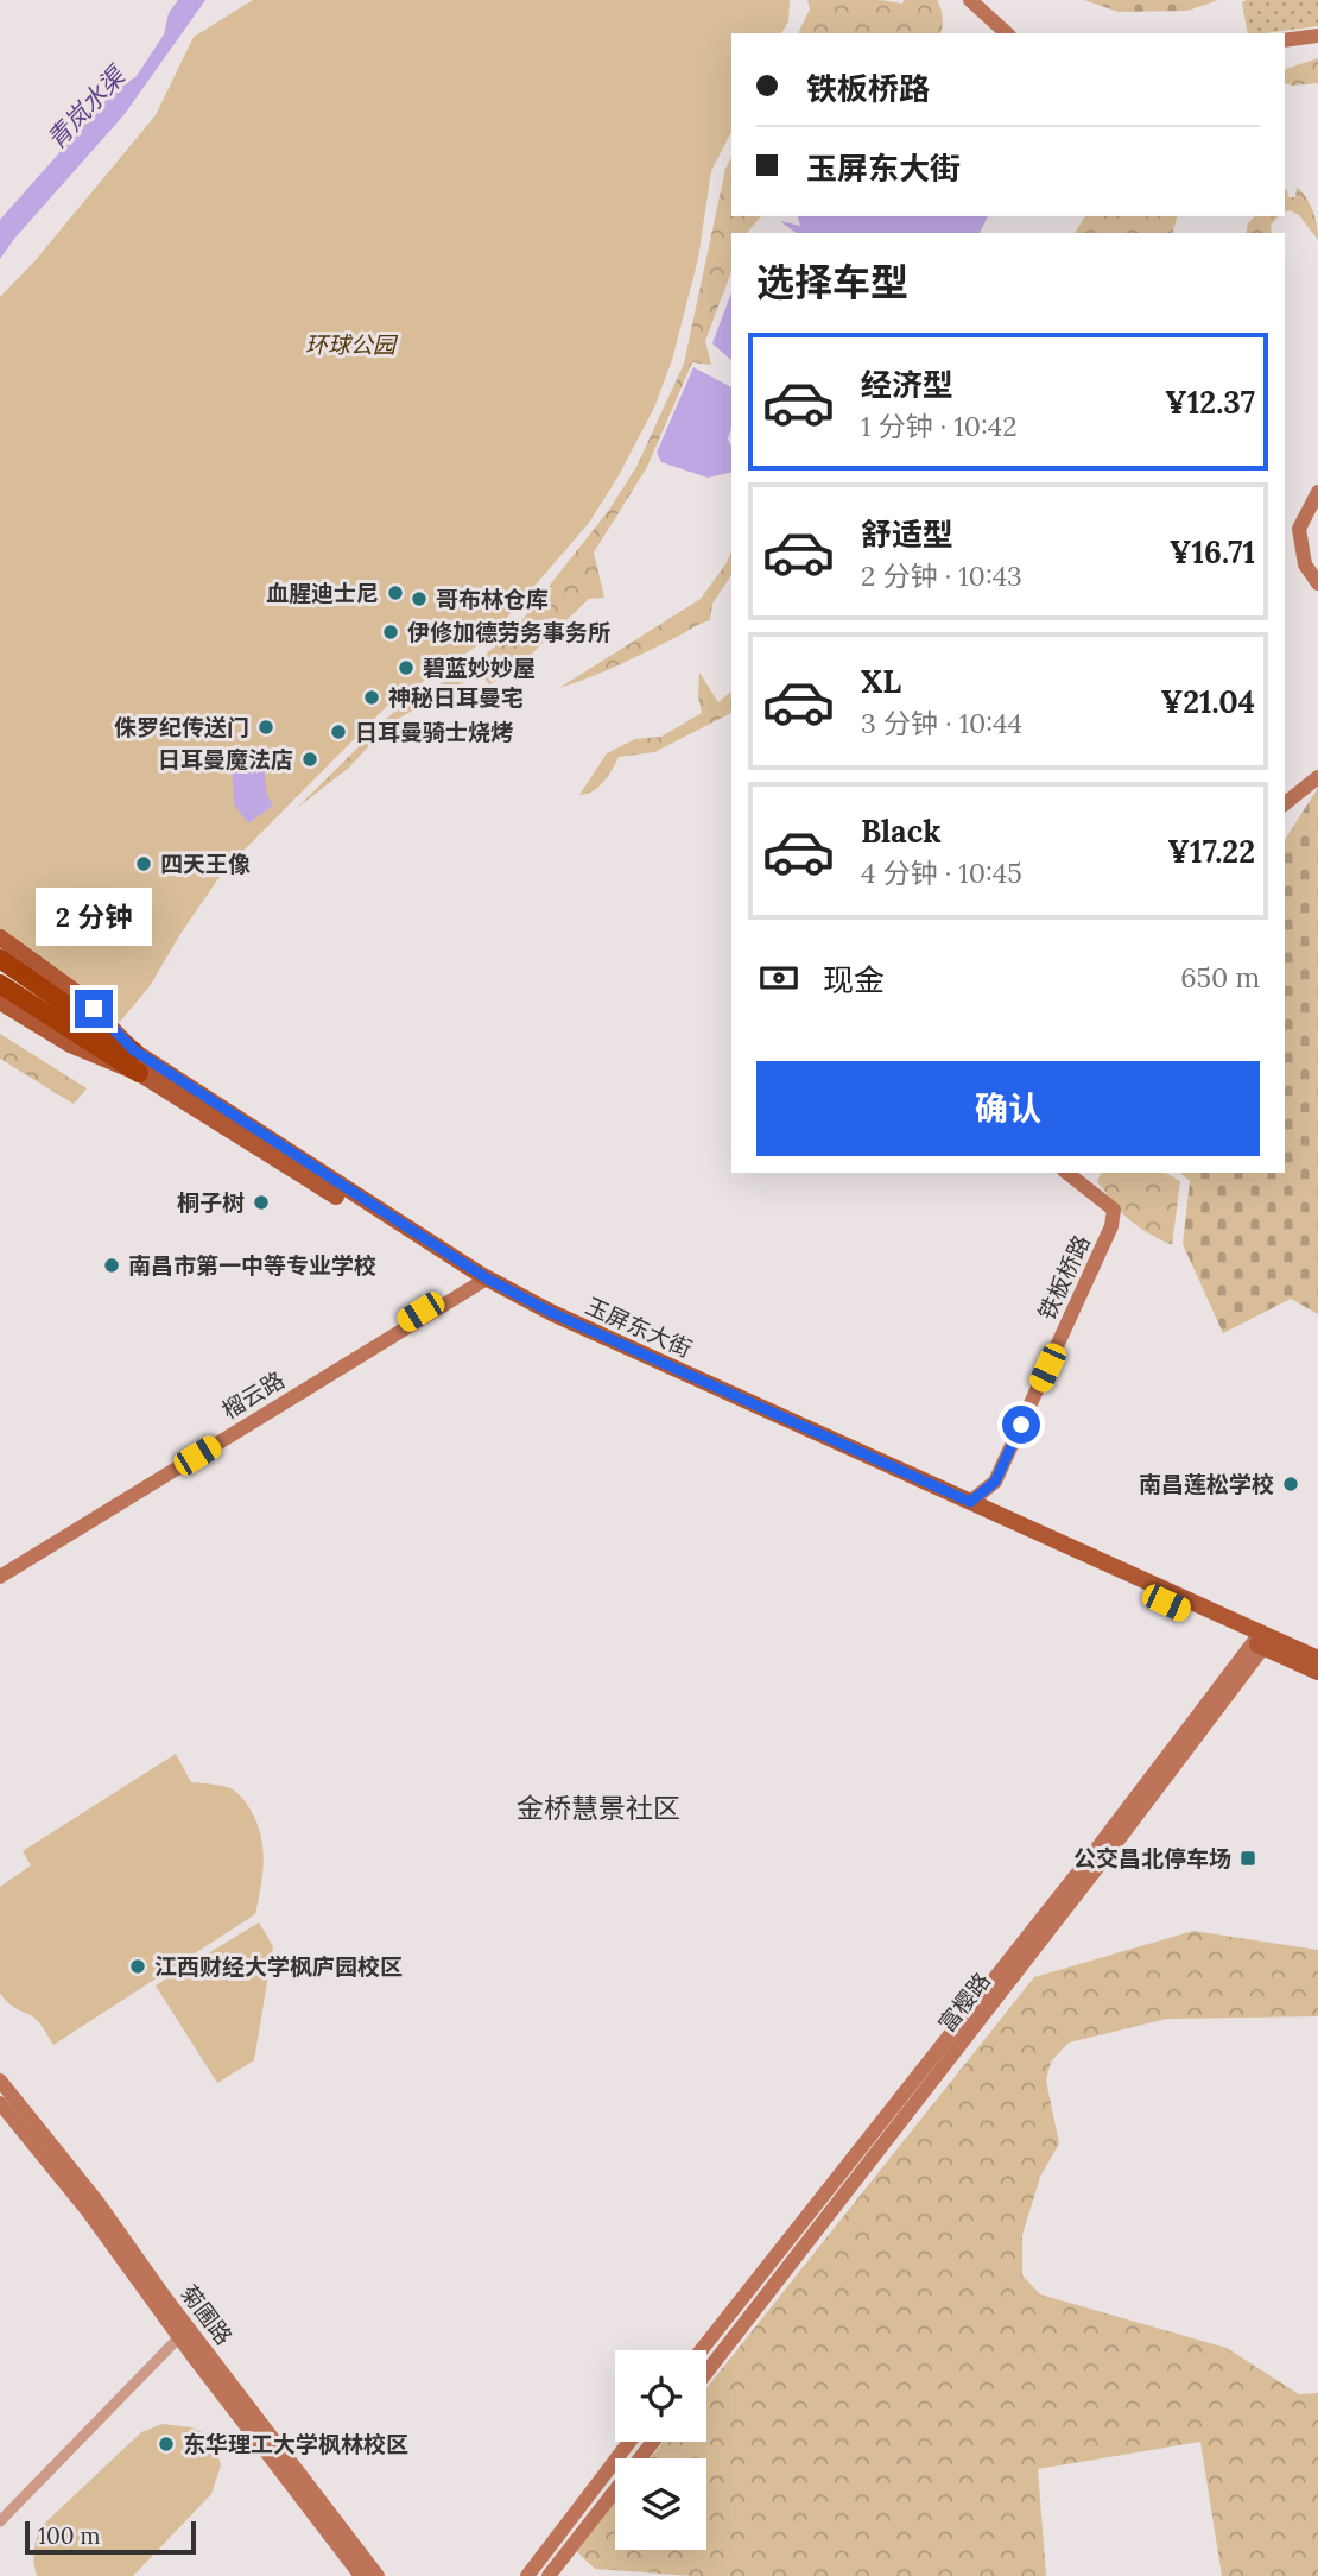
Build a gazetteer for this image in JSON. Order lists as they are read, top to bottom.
{
  "streets": {
    "main road": ["玉屏东大街"],
    "street": [
      "铁板桥路",
      "榴云路",
      "富樱路",
      "菊圃路"
    ]
  },
  "crossings": [
    ["铁板桥路", "玉屏东大街"],
    ["玉屏东大街", "榴云路"],
    ["玉屏东大街", "富樱路"]
  ],
  "districts": ["金桥慧景社区"],
  "water": ["青岚水渠"],
  "parks": ["环球公园"],
  "places": {
    "other": [
      "血腥迪士尼",
      "哥布林仓库",
      "伊修加德劳务事务所",
      "碧蓝妙妙屋",
      "神秘日耳曼宅",
      "侏罗纪传送门",
      "日耳曼骑士烧烤",
      "日耳曼魔法店",
      "四天王像",
      "桐子树",
      "南昌市第一中等专业学校",
      "南昌莲松学校",
      "江西财经大学枫庐园校区",
      "东华理工大学枫林校区"
    ],
    "transit": ["公交昌北停车场"]
  },
  "scale_bar": "100 m",
  "page": {
    "banner": ["铁板桥路", "玉屏东大街"],
    "heading": "选择车型",
    "list": [
      {
        "name": "经济型",
        "note": "1 分钟 · 10:42",
        "value": "¥12.37"
      },
      {
        "name": "舒适型",
        "note": "2 分钟 · 10:43",
        "value": "¥16.71"
      },
      {
        "name": "XL",
        "note": "3 分钟 · 10:44",
        "value": "¥21.04"
      },
      {
        "name": "Black",
        "note": "4 分钟 · 10:45",
        "value": "¥17.22"
      }
    ],
    "bubble": "2 分钟",
    "pay": ["现金", "650 m"],
    "buttons": "确认",
    "scale": "100 m"
  }
}
